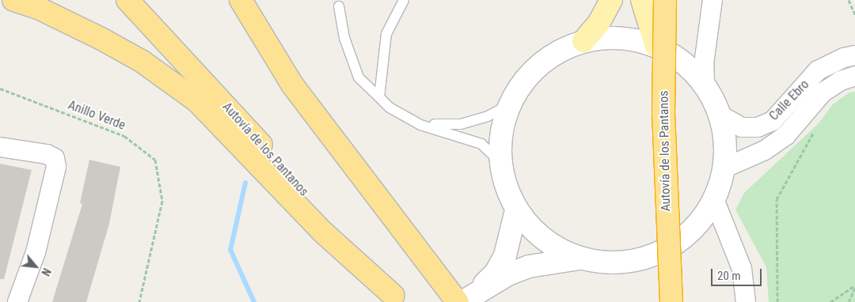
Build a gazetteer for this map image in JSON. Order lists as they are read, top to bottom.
{
  "streets": {
    "highway": ["Autovía de los Pantanos"],
    "street": ["Calle Ebro"],
    "path": ["Anillo Verde"]
  },
  "scale_bar": "20 m",
  "north": "bottom right"
}
